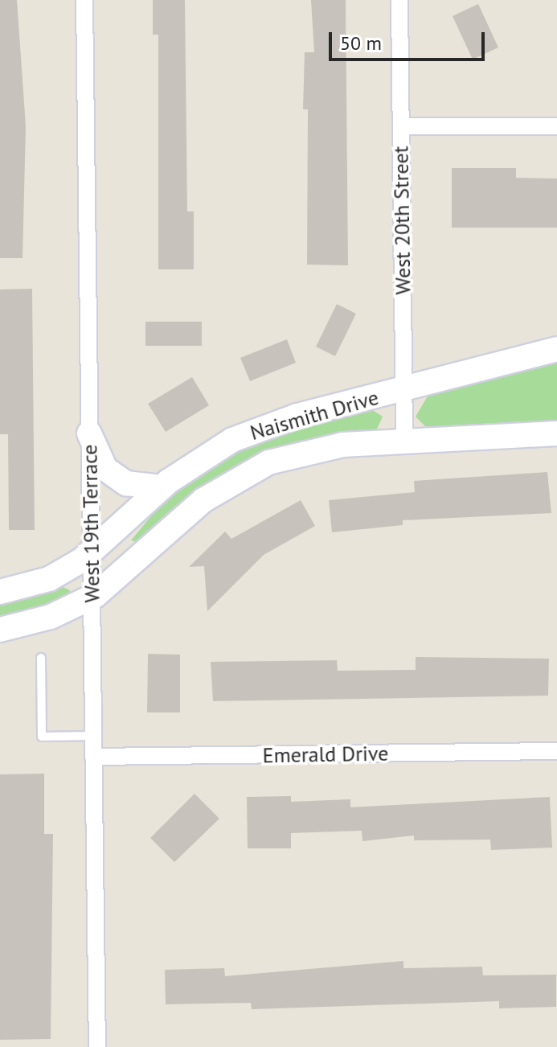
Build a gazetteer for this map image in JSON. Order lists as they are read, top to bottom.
{
  "streets": {
    "street": [
      "West 20th Street",
      "Naismith Drive",
      "West 19th Terrace",
      "Emerald Drive"
    ]
  },
  "crossings": [
    ["West 20th Street", "Naismith Drive"],
    ["Naismith Drive", "West 19th Terrace"],
    ["West 19th Terrace", "Emerald Drive"]
  ],
  "scale_bar": "50 m"
}
